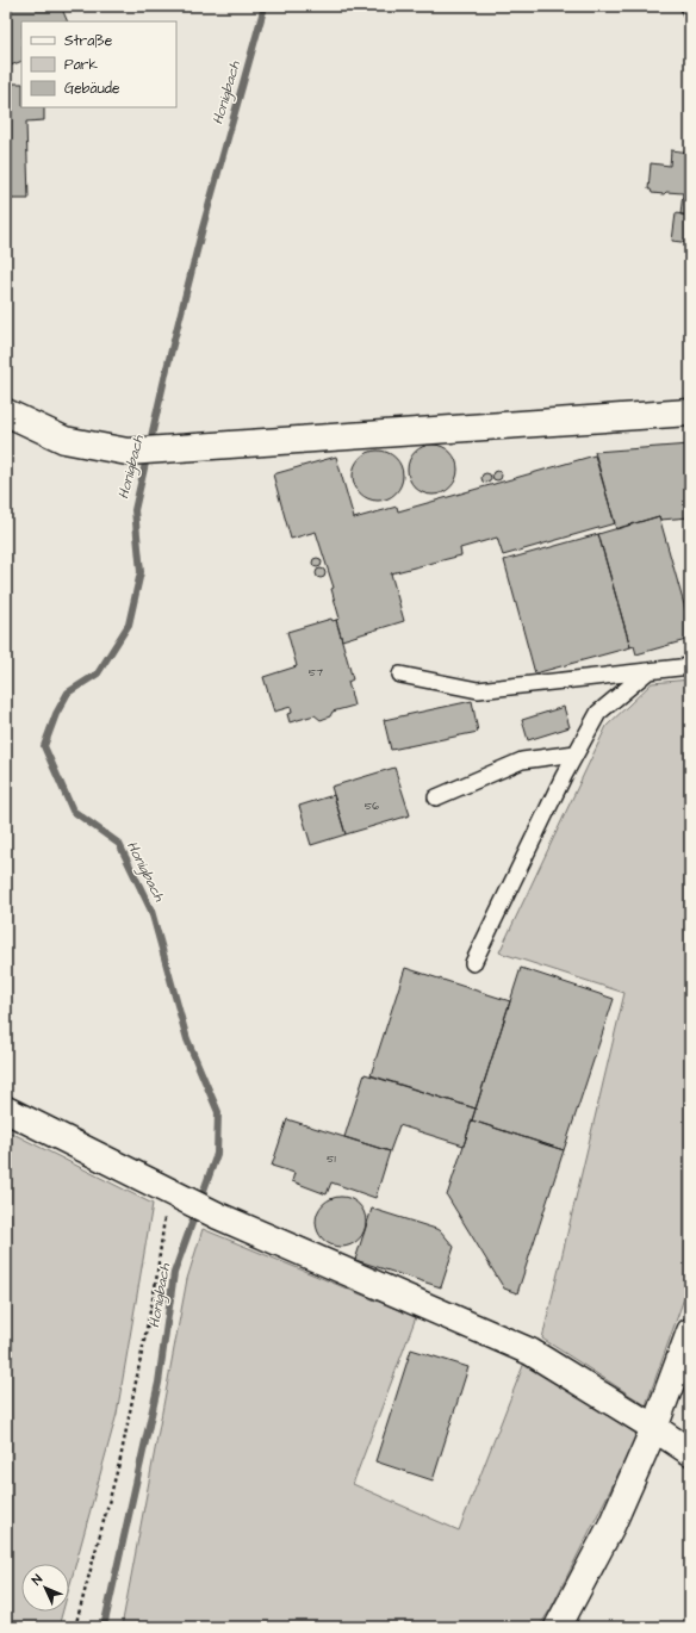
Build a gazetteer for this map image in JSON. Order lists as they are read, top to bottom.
{
  "water": ["Honigbach"],
  "house_numbers": ["57", "56", "51"],
  "legend": ["Straße", "Park", "Gebäude"],
  "north": "top left"
}
